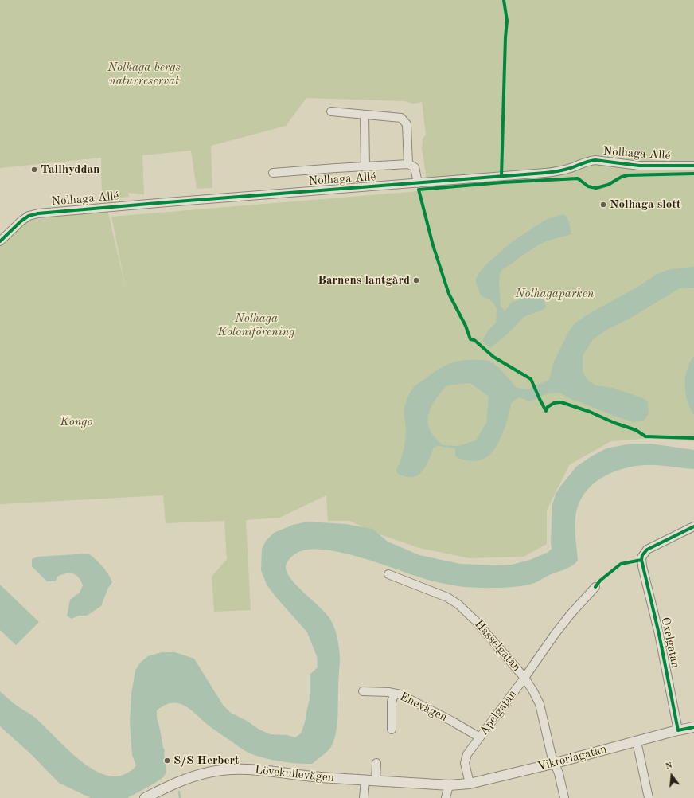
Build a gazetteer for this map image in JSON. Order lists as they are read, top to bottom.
{
  "streets": {
    "street": [
      "Nolhaga Allé",
      "Oxelgatan",
      "Hasselgatan",
      "Enevägen",
      "Apelgatan",
      "Viktoriagatan",
      "Lövekullevägen"
    ]
  },
  "crossings": [
    ["Oxelgatan", "Viktoriagatan"],
    ["Hasselgatan", "Apelgatan"],
    ["Hasselgatan", "Viktoriagatan"],
    ["Enevägen", "Apelgatan"],
    ["Apelgatan", "Viktoriagatan"],
    ["Viktoriagatan", "Lövekullevägen"]
  ],
  "parks": [
    "Nolhaga bergs naturreservat",
    "Nolhagaparken",
    "Nolhaga Koloniförening",
    "Kongo"
  ],
  "places": [
    "Tallhyddan",
    "Nolhaga slott",
    "Barnens lantgård",
    "S/S Herbert"
  ],
  "north": "top"
}
